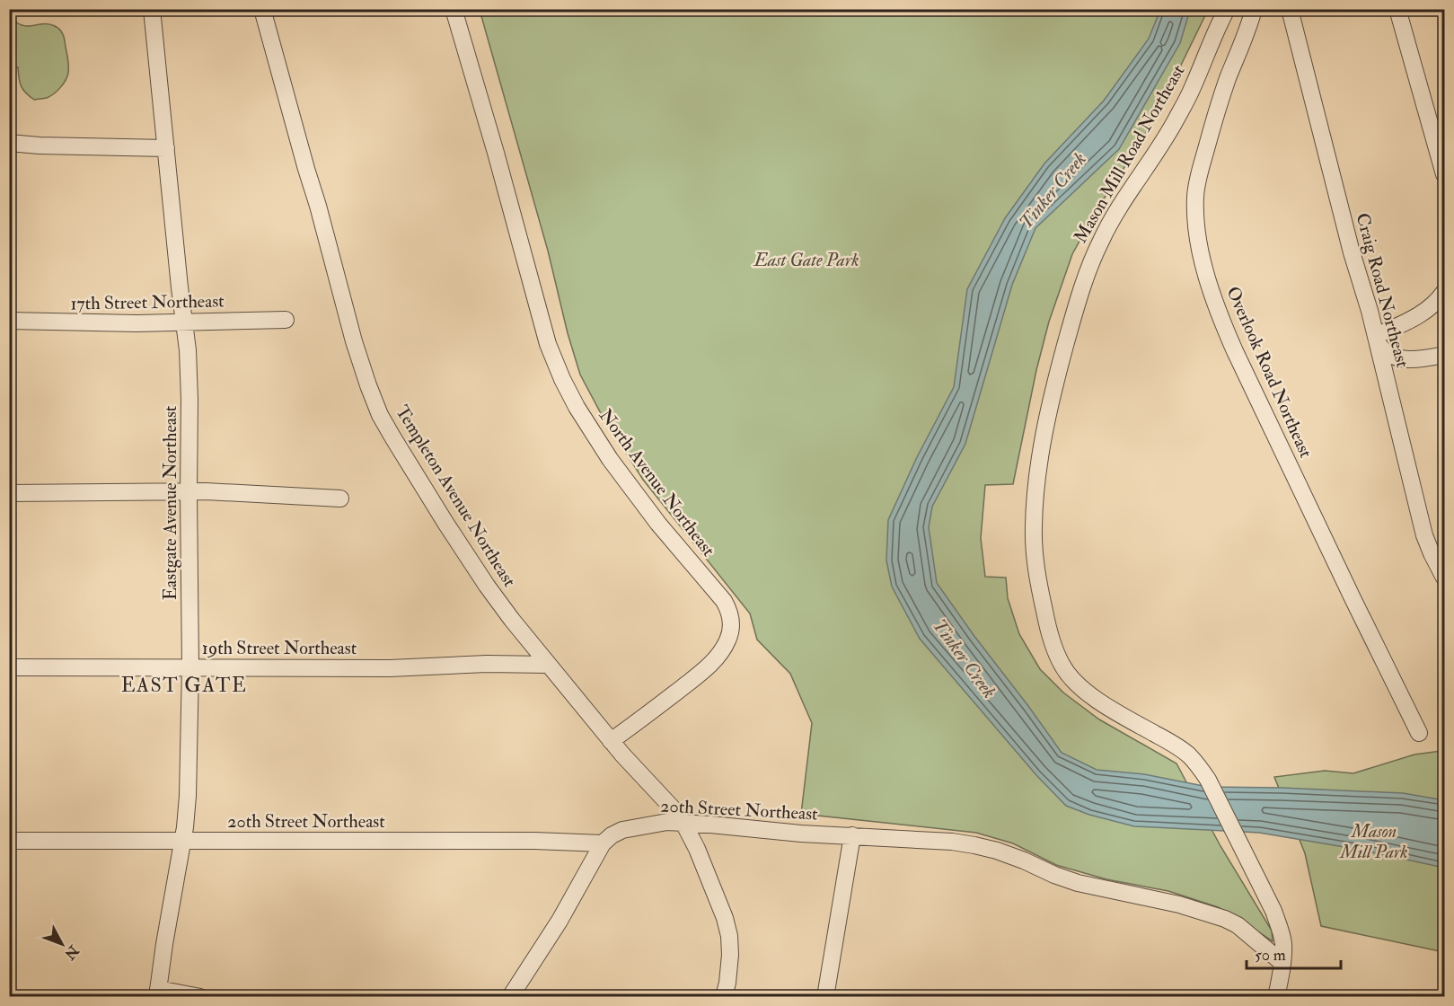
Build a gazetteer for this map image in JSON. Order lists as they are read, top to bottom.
{
  "streets": {
    "street": [
      "Mason Mill Road Northeast",
      "Craig Road Northeast",
      "17th Street Northeast",
      "Overlook Road Northeast",
      "North Avenue Northeast",
      "Templeton Avenue Northeast",
      "Eastgate Avenue Northeast",
      "19th Street Northeast",
      "20th Street Northeast"
    ]
  },
  "crossings": [
    ["Mason Mill Road Northeast", "20th Street Northeast"],
    ["17th Street Northeast", "Eastgate Avenue Northeast"],
    ["North Avenue Northeast", "Templeton Avenue Northeast"],
    ["Templeton Avenue Northeast", "19th Street Northeast"],
    ["Templeton Avenue Northeast", "20th Street Northeast"],
    ["Eastgate Avenue Northeast", "19th Street Northeast"],
    ["Eastgate Avenue Northeast", "20th Street Northeast"]
  ],
  "districts": ["EAST GATE"],
  "water": ["Tinker Creek"],
  "parks": ["East Gate Park", "Mason Mill Park"],
  "scale_bar": "50 m",
  "north": "bottom right"
}
